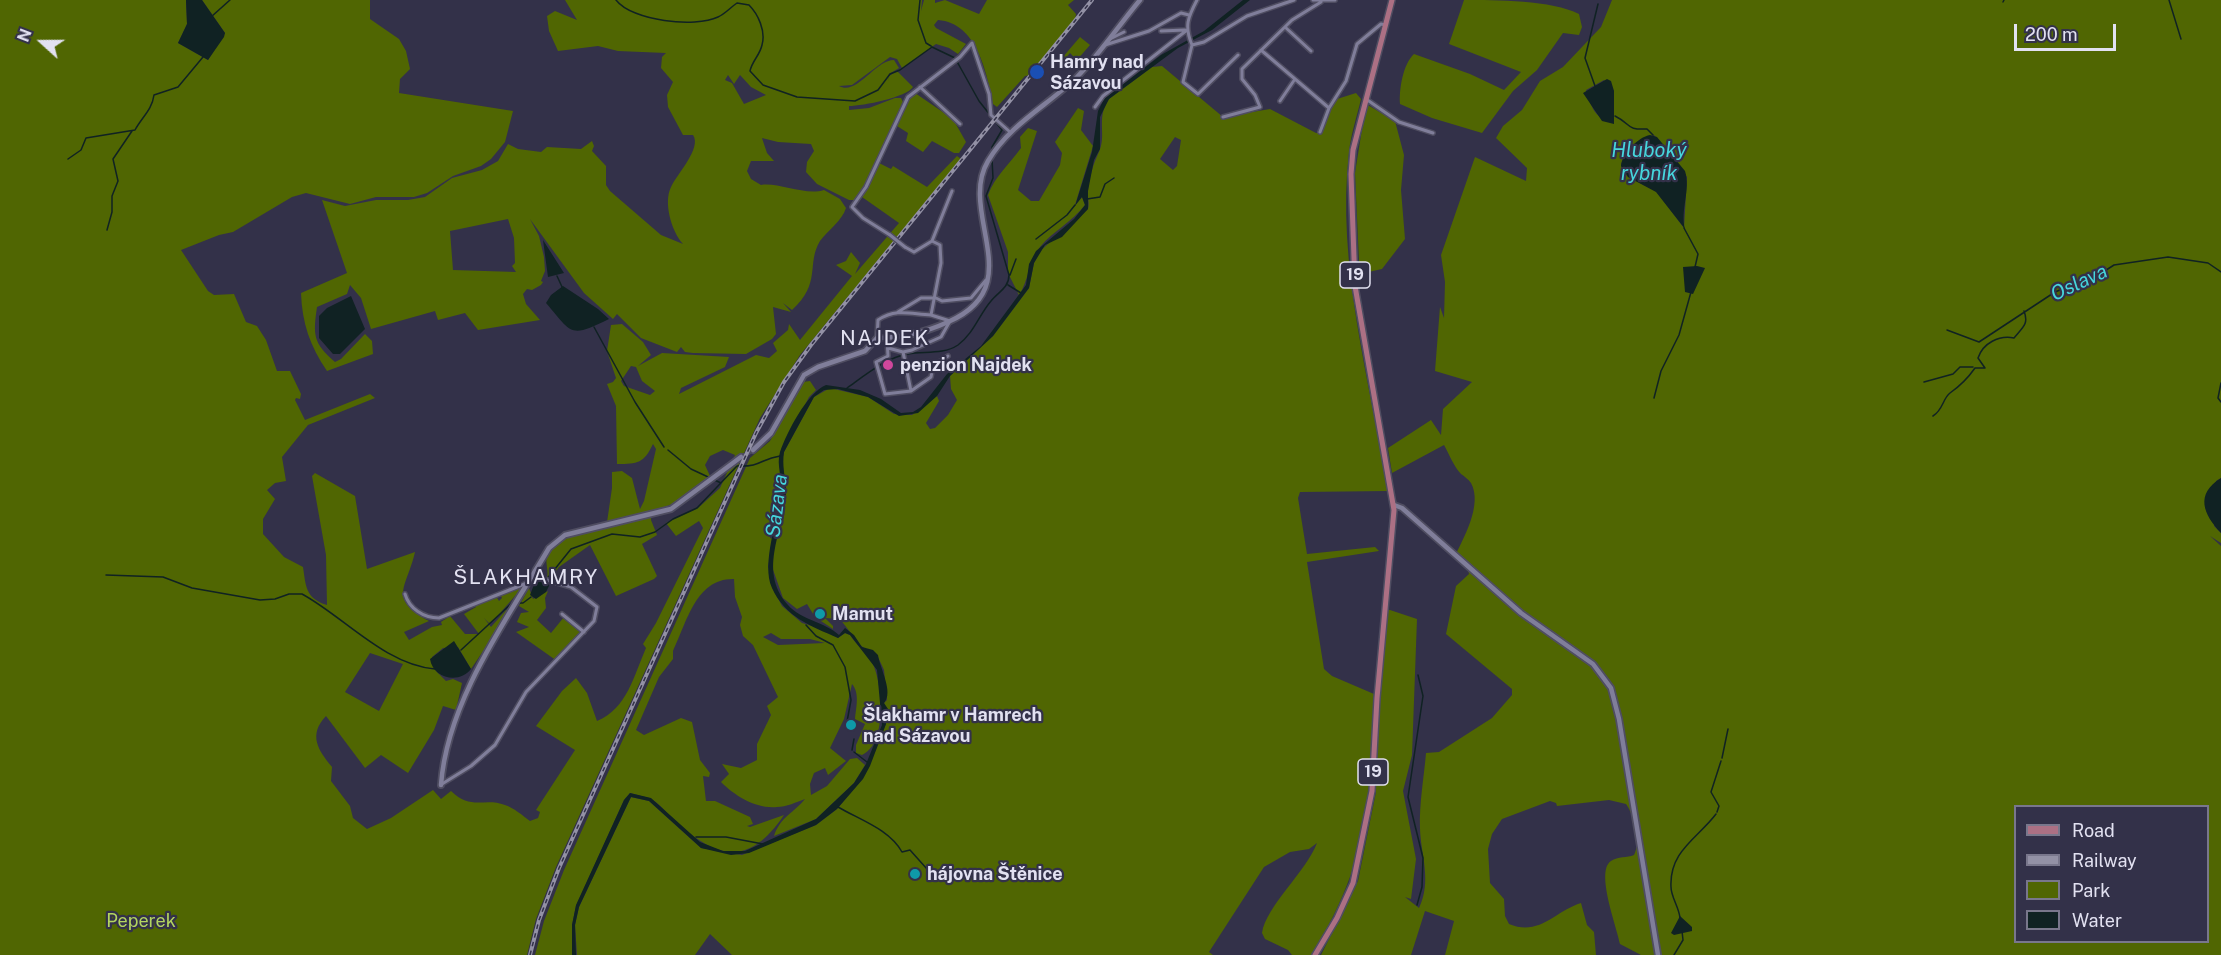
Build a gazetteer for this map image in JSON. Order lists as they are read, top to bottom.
{
  "streets": {
    "main road": ["19"]
  },
  "districts": ["NAJDEK", "ŠLAKHAMRY"],
  "water": ["Hluboký rybník", "Oslava", "Sázava"],
  "parks": ["Peperek"],
  "places": [
    "Hamry nad Sázavou",
    "penzion Najdek",
    "Mamut",
    "Šlakhamr v Hamrech nad Sázavou",
    "hájovna Štěnice"
  ],
  "legend": [
    "Road",
    "Railway",
    "Park",
    "Water"
  ],
  "scale_bar": "200 m",
  "north": "left"
}
